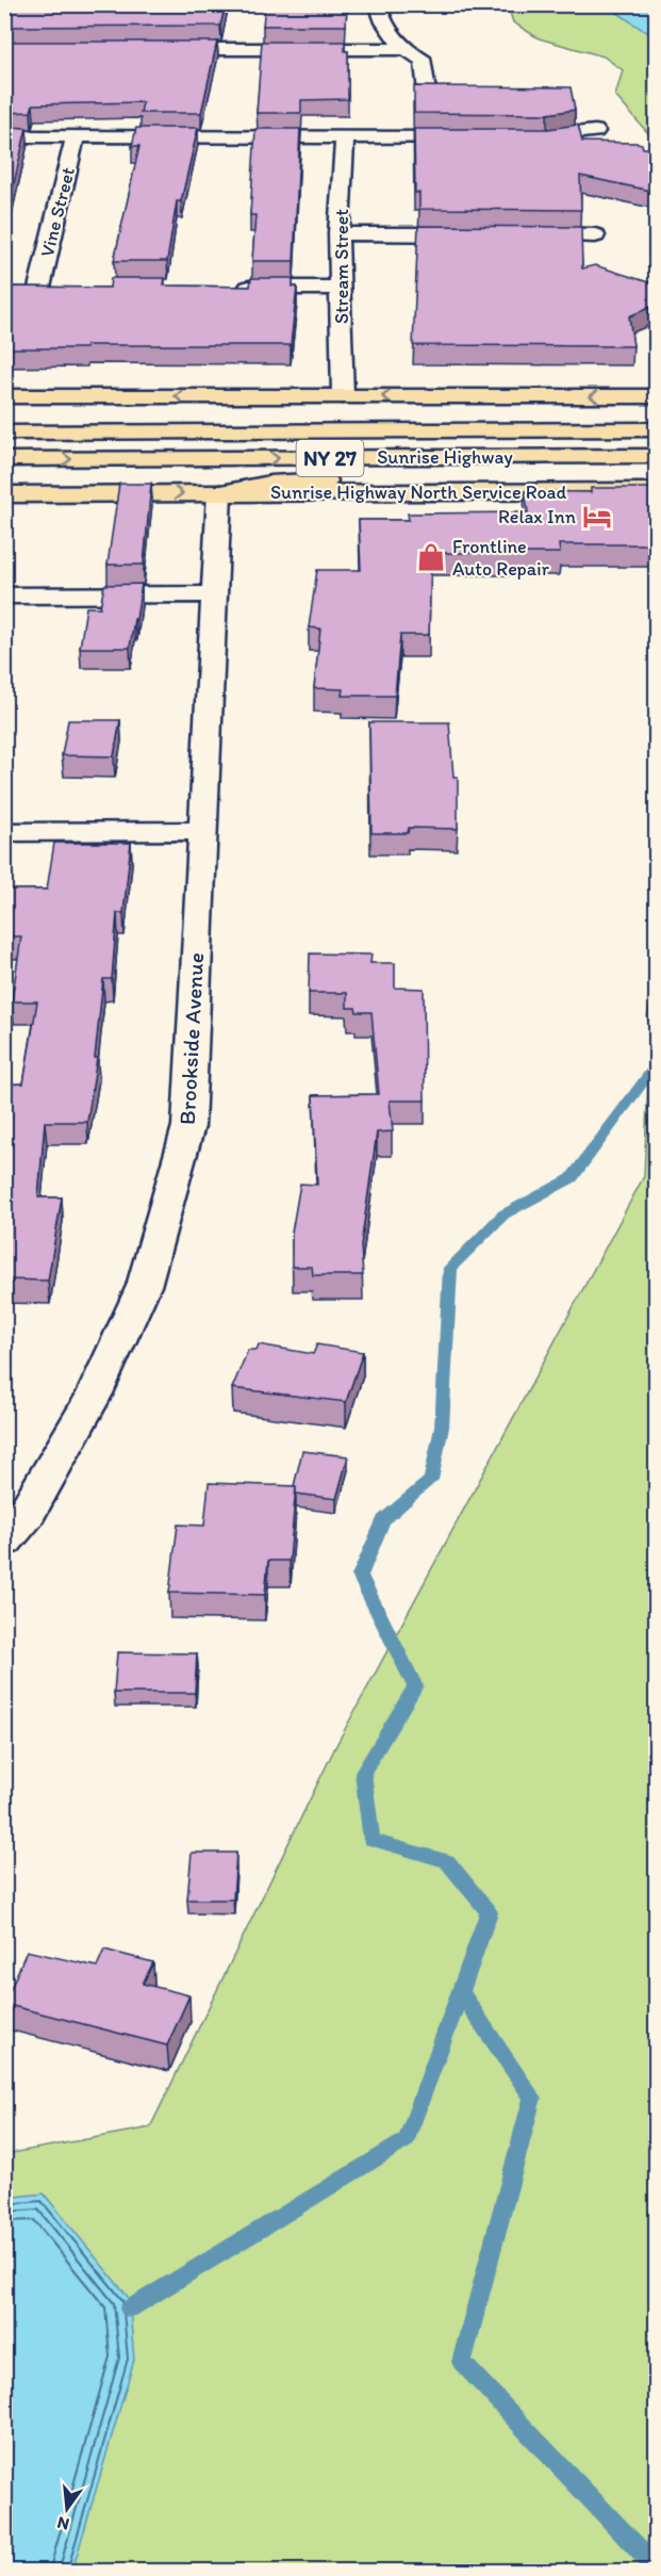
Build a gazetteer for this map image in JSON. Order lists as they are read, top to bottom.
{
  "streets": {
    "main road": ["Sunrise Highway", "NY 27", "Sunrise Highway North Service Road"],
    "street": ["Vine Street", "Stream Street", "Brookside Avenue"]
  },
  "crossings": [
    ["Sunrise Highway North Service Road", "Brookside Avenue"]
  ],
  "places": {
    "hotel": ["Relax Inn"],
    "shop": ["Frontline Auto Repair"]
  },
  "north": "bottom"
}
